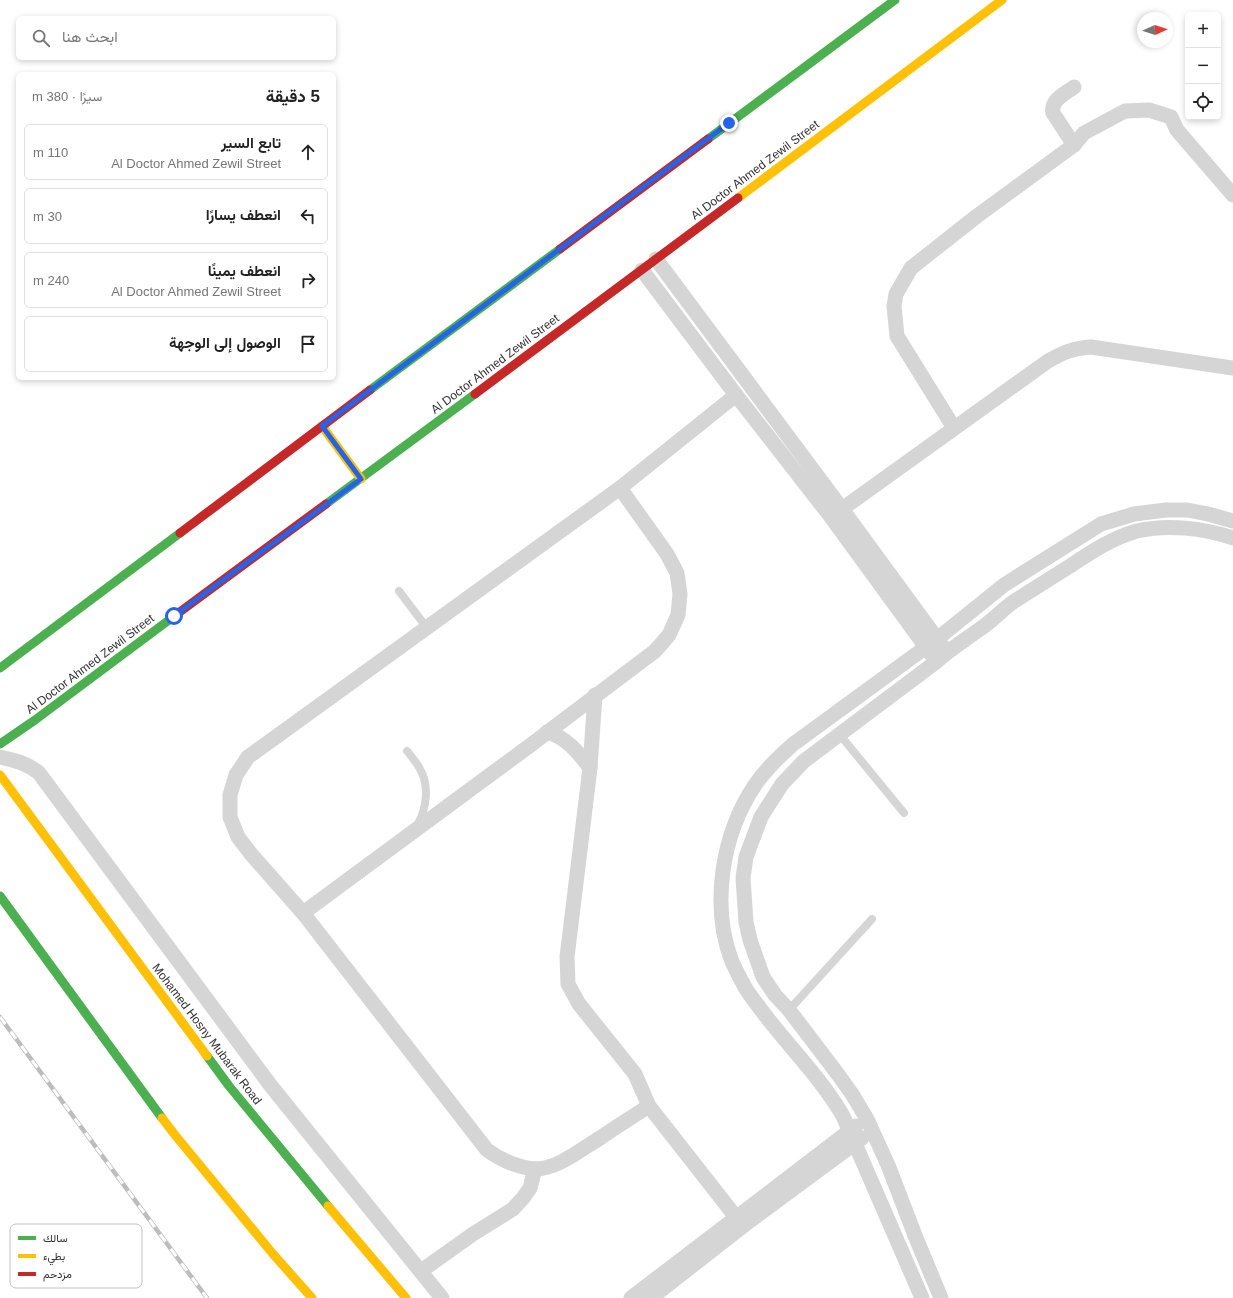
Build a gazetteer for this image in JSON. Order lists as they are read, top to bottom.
{
  "streets": {
    "main road": ["Al Doctor Ahmed Zewil Street", "Mohamed Hosny Mubarak Road"]
  },
  "legend": ["سالك", "بطيء", "مزدحم"],
  "north": "right",
  "page": {
    "map_buttons": ["+", "−"],
    "search": "ابحث هنا",
    "heading": ["5 دقيقة", "سيرًا · 380 m"],
    "list": [
      ["تابع السير", "Al Doctor Ahmed Zewil Street", "110 m"],
      ["انعطف يسارًا", "30 m"],
      ["انعطف يمينًا", "Al Doctor Ahmed Zewil Street", "240 m"],
      "الوصول إلى الوجهة"
    ]
  }
}
